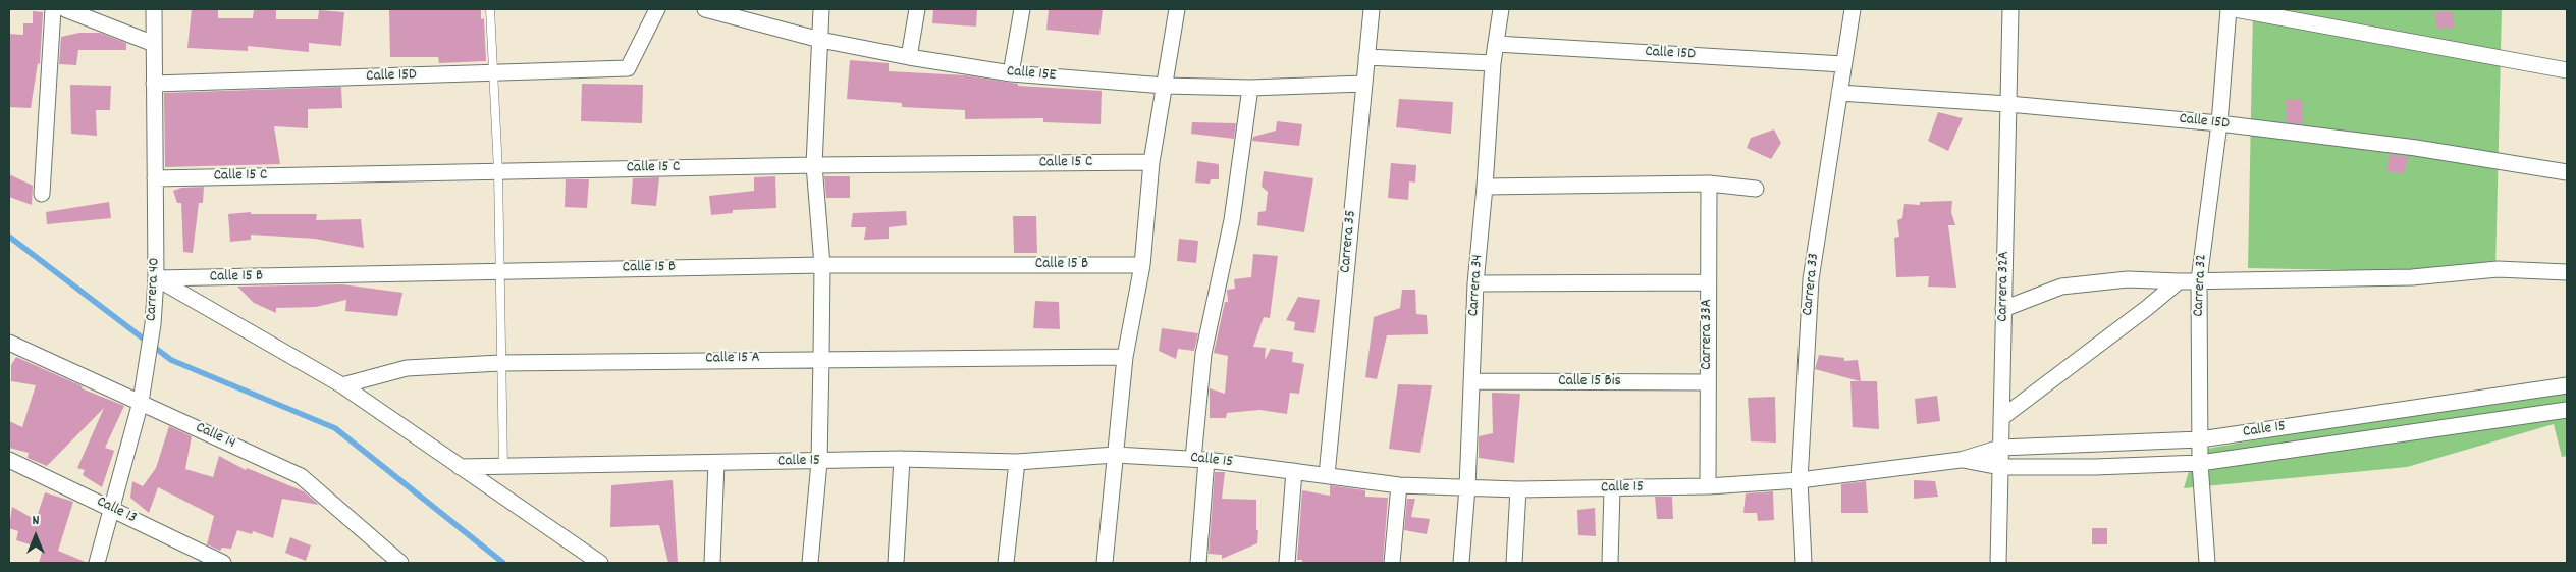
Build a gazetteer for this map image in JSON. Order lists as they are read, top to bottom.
{
  "streets": {
    "street": [
      "Calle 15D",
      "Calle 15E",
      "Calle 15 C",
      "Carrera 35",
      "Calle 15 B",
      "Carrera 33",
      "Carrera 34",
      "Carrera 32",
      "Carrera 32A",
      "Carrera 40",
      "Carrera 33A",
      "Calle 15 A",
      "Calle 15 Bis",
      "Calle 15",
      "Calle 14",
      "Calle 13"
    ]
  },
  "crossings": [
    ["Calle 15D", "Carrera 33"],
    ["Calle 15D", "Carrera 34"],
    ["Calle 15D", "Carrera 32"],
    ["Calle 15D", "Carrera 32A"],
    ["Calle 15D", "Carrera 40"],
    ["Calle 15E", "Carrera 35"],
    ["Calle 15 C", "Carrera 40"],
    ["Carrera 35", "Calle 15"],
    ["Calle 15 B", "Carrera 40"],
    ["Carrera 33", "Calle 15"],
    ["Carrera 34", "Calle 15 Bis"],
    ["Carrera 34", "Calle 15"],
    ["Carrera 32", "Calle 15"],
    ["Carrera 32A", "Calle 15"],
    ["Carrera 40", "Calle 14"],
    ["Carrera 40", "Calle 13"],
    ["Carrera 33A", "Calle 15 Bis"],
    ["Carrera 33A", "Calle 15"]
  ],
  "north": "top"
}
